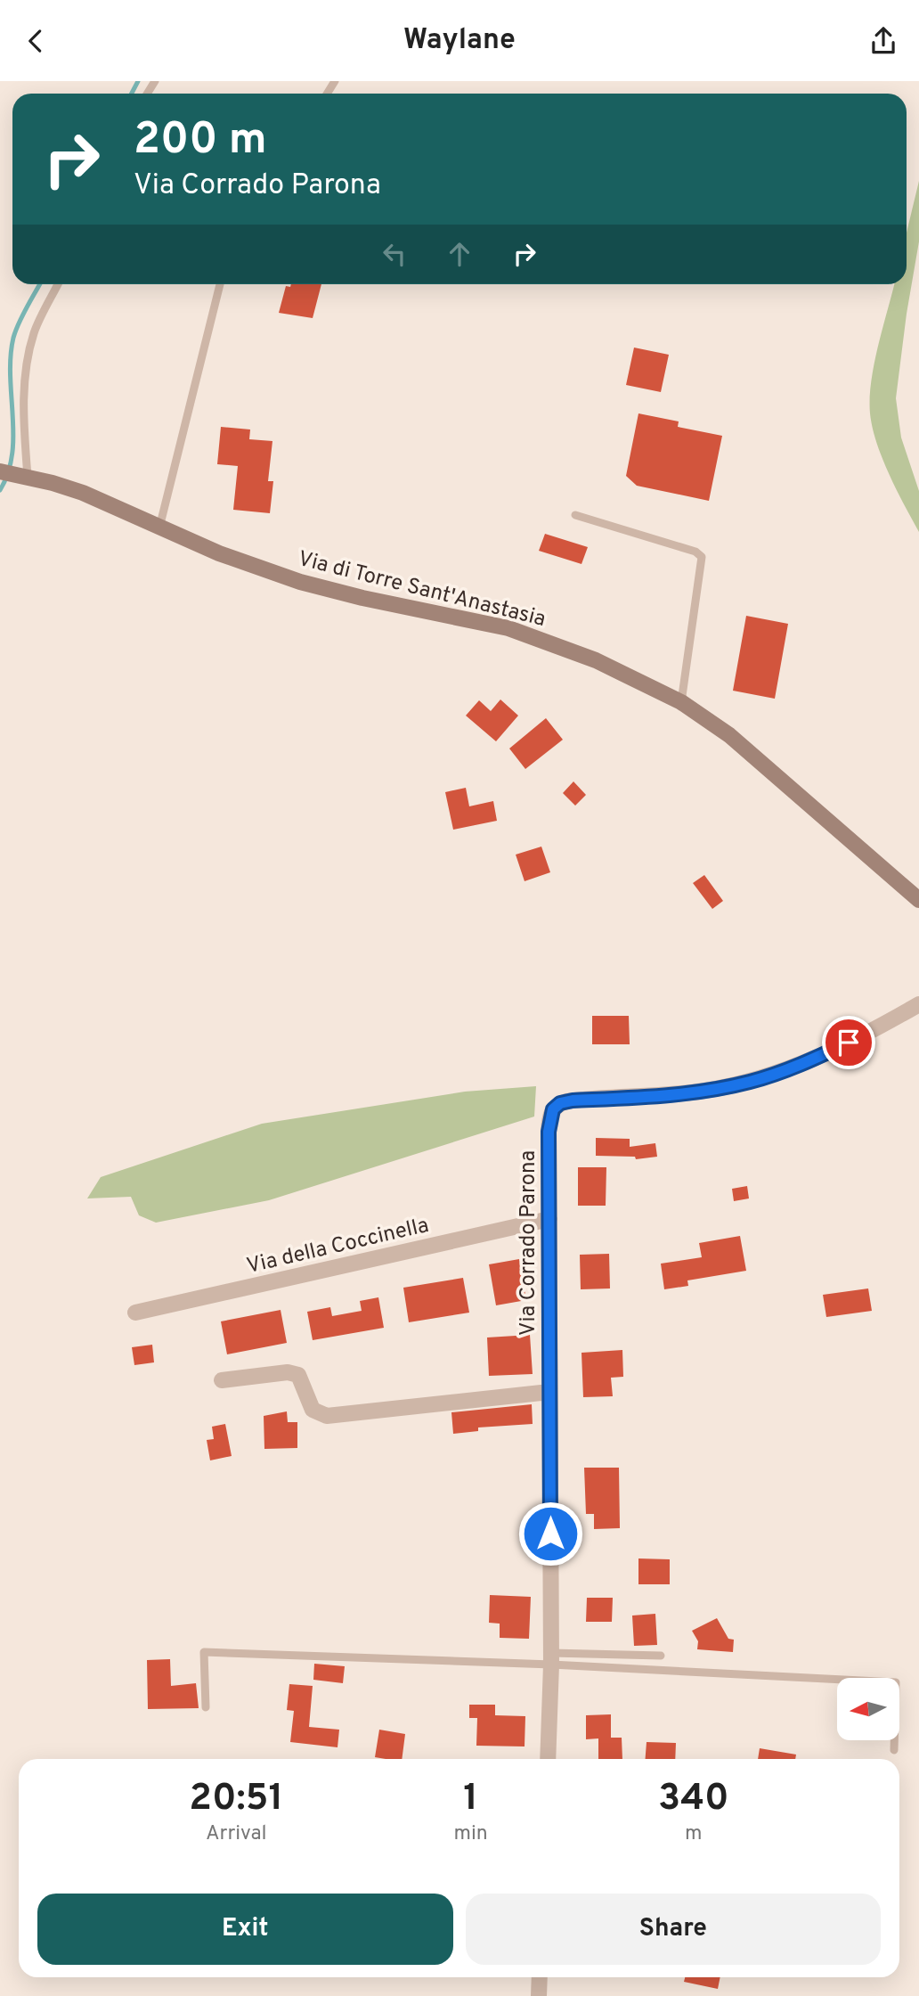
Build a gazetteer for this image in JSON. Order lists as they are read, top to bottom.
{
  "streets": {
    "street": ["Via di Torre Sant'Anastasia", "Via Corrado Parona", "Via della Coccinella"]
  },
  "crossings": [
    ["Via Corrado Parona", "Via della Coccinella"]
  ],
  "north": "left",
  "page": {
    "header": "Waylane",
    "turn": ["200 m", "Via Corrado Parona"],
    "eta": [
      "20:51",
      "Arrival",
      "1",
      "min",
      "340",
      "m"
    ],
    "buttons": ["Exit", "Share"]
  }
}
